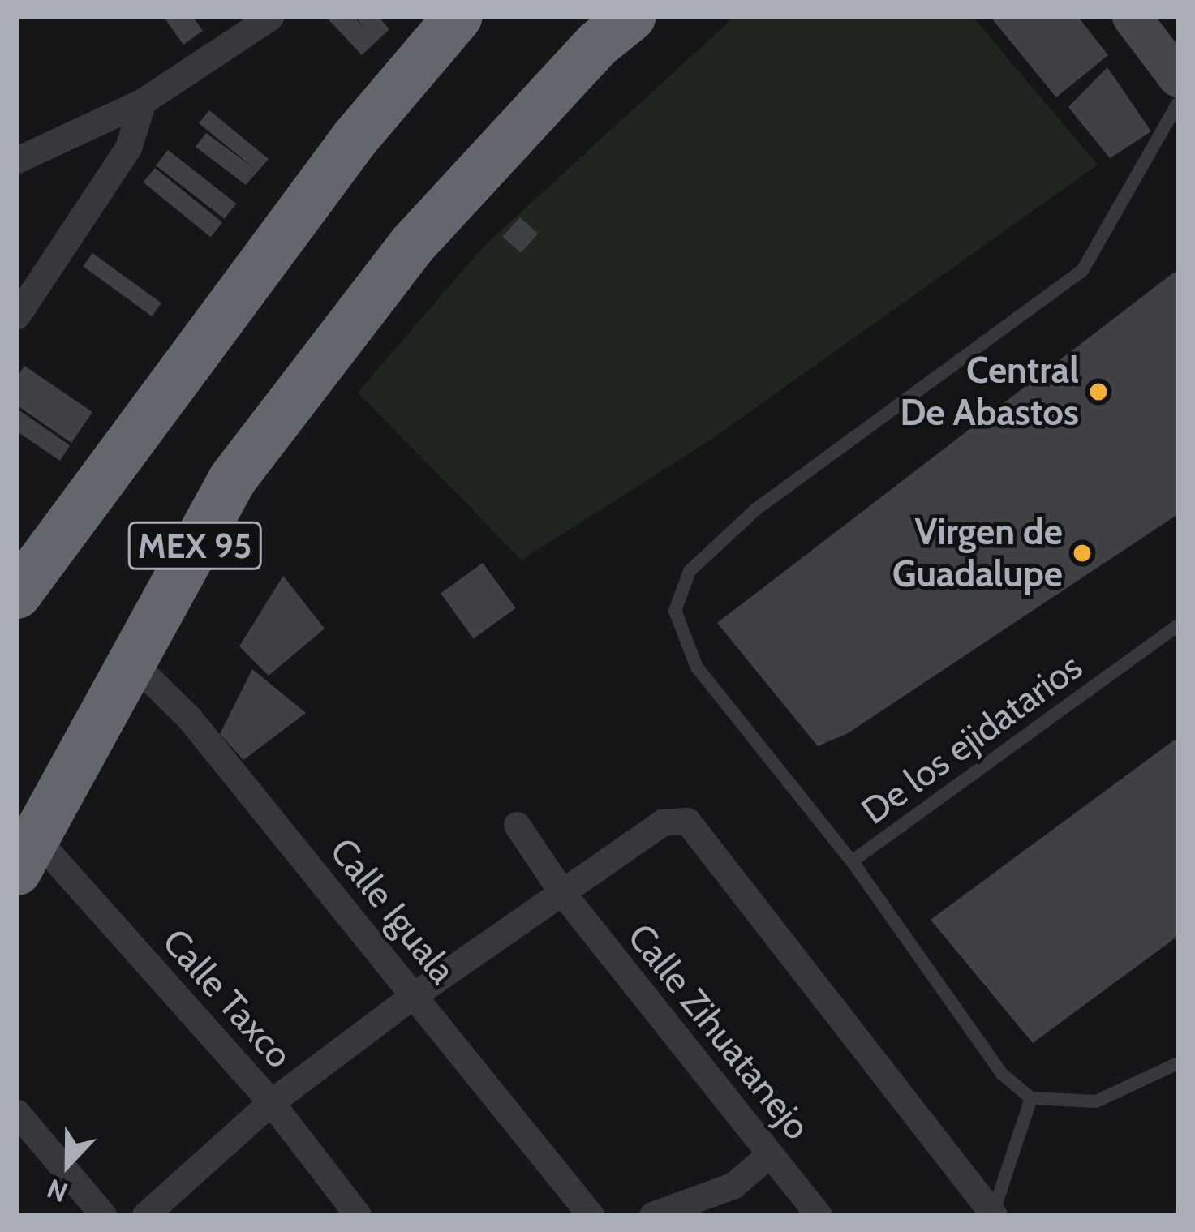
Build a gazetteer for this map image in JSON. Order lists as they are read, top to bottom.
{
  "streets": {
    "highway": ["MEX 95"],
    "street": ["Calle Iguala", "Calle Taxco", "Calle Zihuatanejo"],
    "lane": ["De los ejidatarios"]
  },
  "crossings": [
    ["MEX 95", "Calle Iguala"],
    ["MEX 95", "Calle Taxco"]
  ],
  "places": ["Central De Abastos", "Virgen de Guadalupe"],
  "north": "bottom"
}
